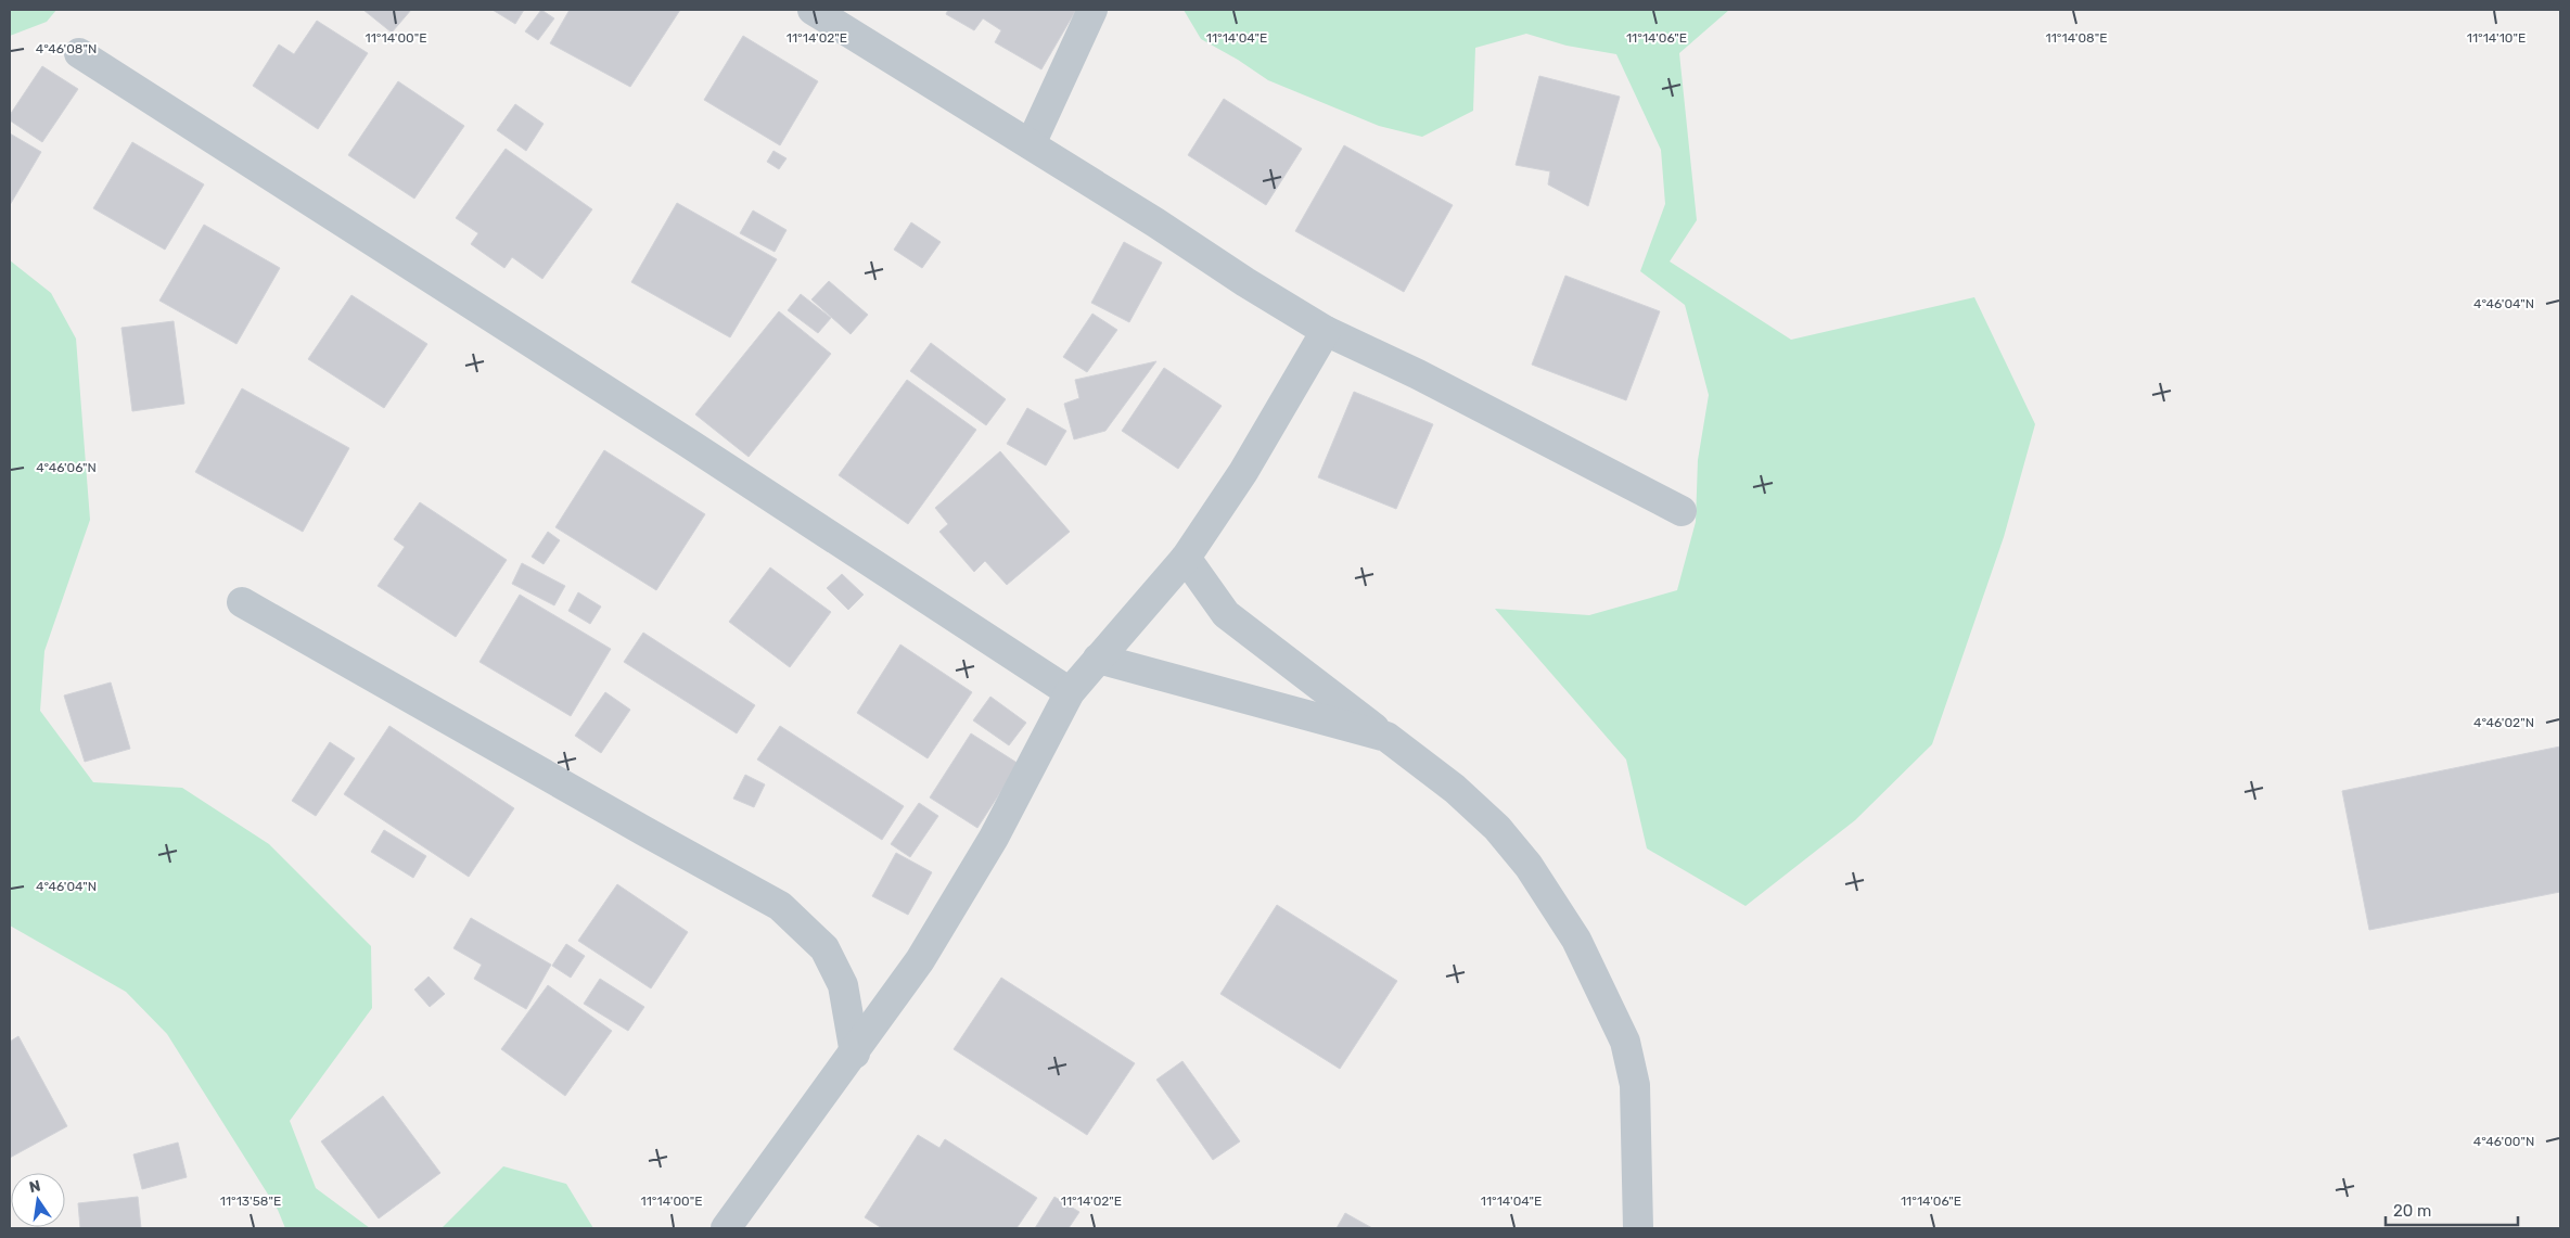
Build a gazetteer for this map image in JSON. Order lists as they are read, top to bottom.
{
  "scale_bar": "20 m",
  "north": "top",
  "coordinates": [
    "11°14'00\"E",
    "11°14'02\"E",
    "11°14'04\"E",
    "11°14'06\"E",
    "11°14'08\"E",
    "11°14'10\"E",
    "4°46'08\"N",
    "4°46'04\"N",
    "4°46'06\"N",
    "4°46'02\"N",
    "4°46'00\"N",
    "11°13'58\"E"
  ]
}
